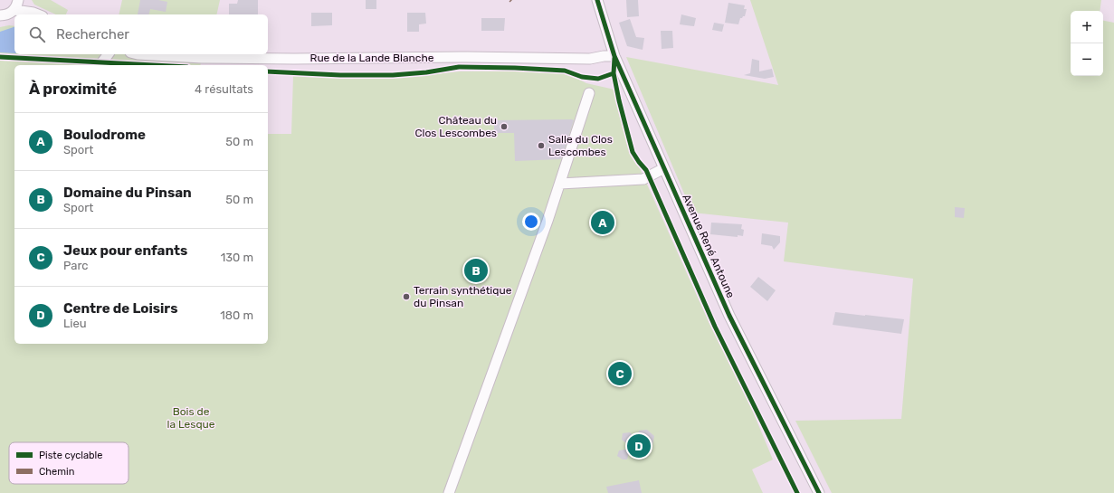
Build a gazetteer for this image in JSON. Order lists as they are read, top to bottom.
{
  "streets": {
    "street": ["Rue de la Lande Blanche", "Avenue René Antoune"]
  },
  "crossings": [
    ["Rue de la Lande Blanche", "Avenue René Antoune"]
  ],
  "parks": ["Bois de la Lesque"],
  "places": ["Château du Clos Lescombes", "Salle du Clos Lescombes", "Terrain synthétique du Pinsan"],
  "legend": ["Piste cyclable", "Chemin"],
  "page": {
    "map_buttons": ["+", "−"],
    "search": "Rechercher",
    "heading": ["À proximité", "4 résultats"],
    "list": [
      {
        "mark": "A",
        "name": "Boulodrome",
        "note": "Sport",
        "value": "50 m"
      },
      {
        "mark": "B",
        "name": "Domaine du Pinsan",
        "note": "Sport",
        "value": "50 m"
      },
      {
        "mark": "C",
        "name": "Jeux pour enfants",
        "note": "Parc",
        "value": "130 m"
      },
      {
        "mark": "D",
        "name": "Centre de Loisirs",
        "note": "Lieu",
        "value": "180 m"
      }
    ],
    "pins": [
      "A",
      "B",
      "C",
      "D"
    ]
  }
}
